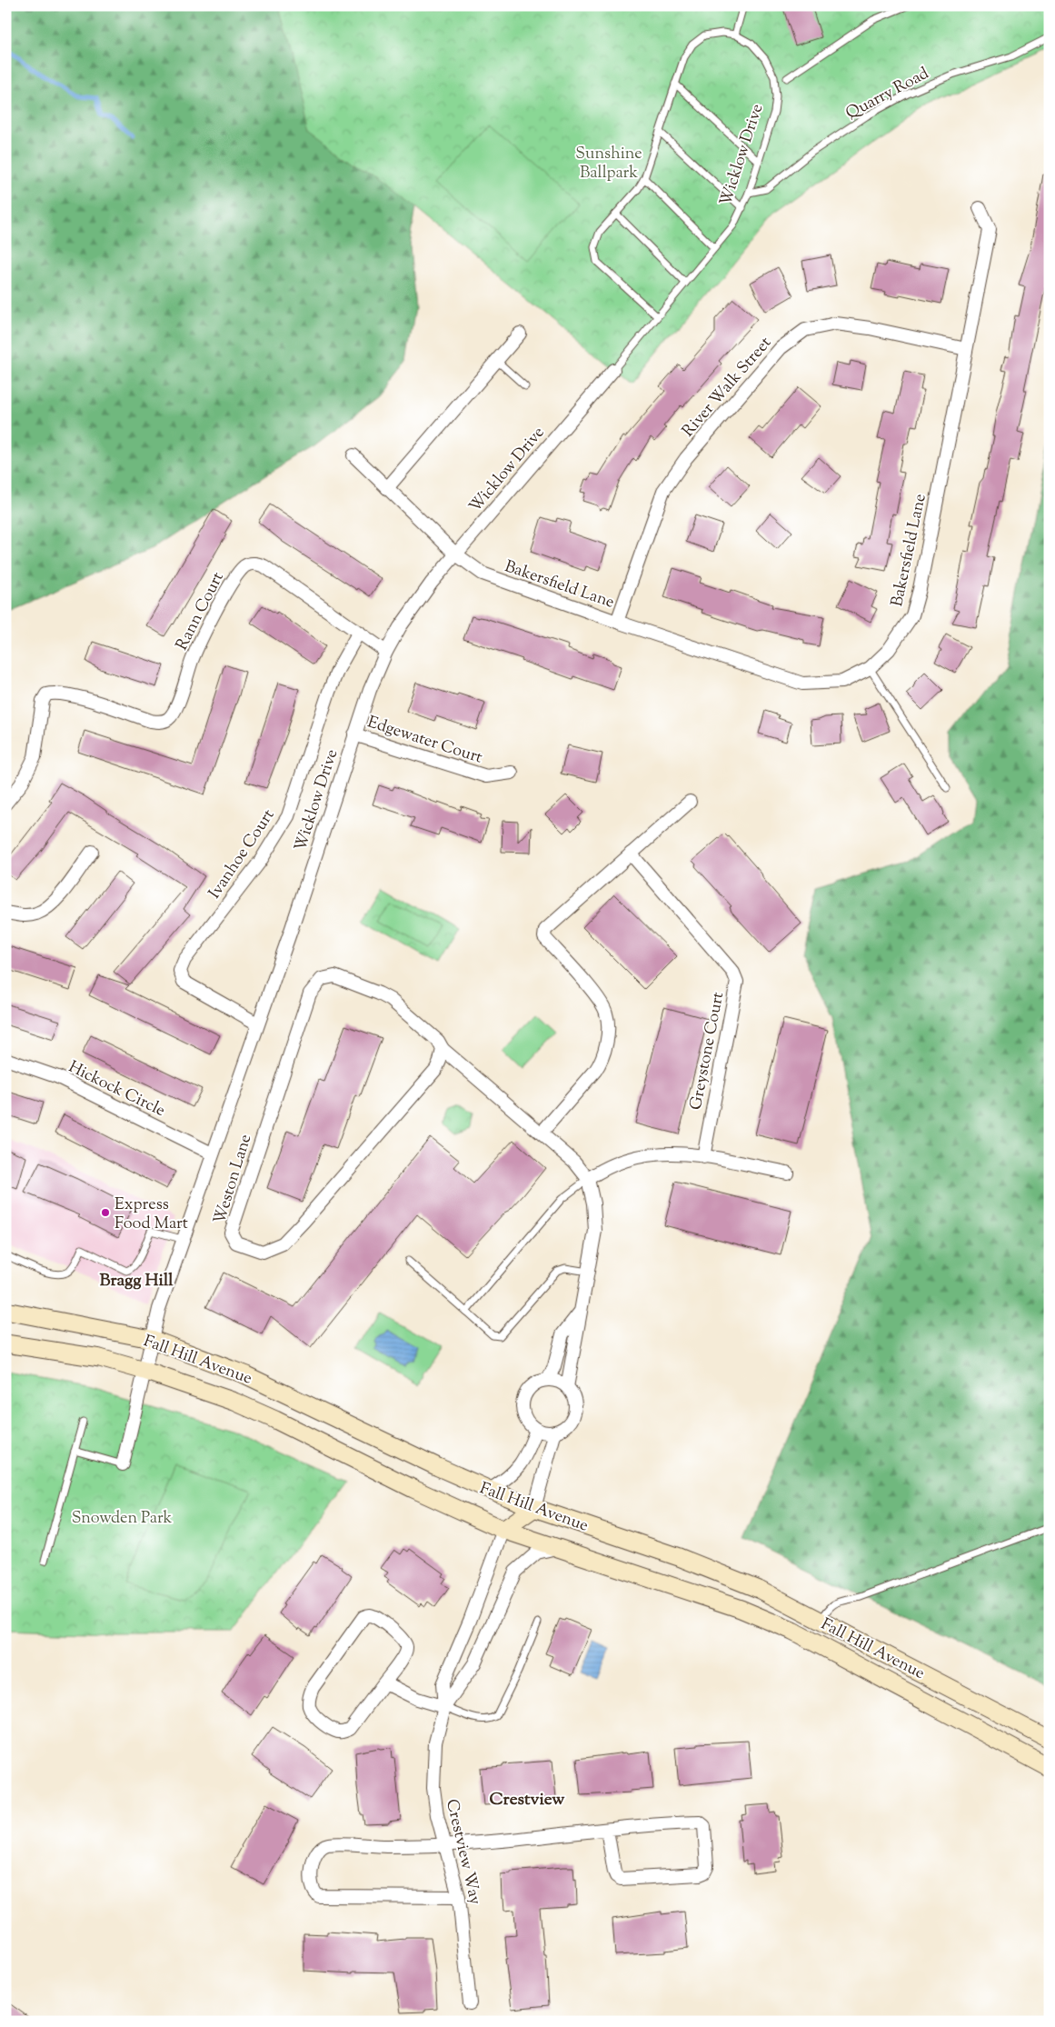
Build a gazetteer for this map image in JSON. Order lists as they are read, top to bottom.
{
  "streets": {
    "main road": ["Fall Hill Avenue"],
    "street": [
      "Wicklow Drive",
      "River Walk Street",
      "Bakersfield Lane",
      "Rann Court",
      "Edgewater Court",
      "Ivanhoe Court",
      "Greystone Court",
      "Hickock Circle",
      "Weston Lane",
      "Crestview Way"
    ],
    "lane": ["Quarry Road"]
  },
  "crossings": [
    ["Quarry Road", "Wicklow Drive"],
    ["Wicklow Drive", "Bakersfield Lane"],
    ["Wicklow Drive", "Rann Court"],
    ["Wicklow Drive", "Edgewater Court"],
    ["Wicklow Drive", "Ivanhoe Court"],
    ["Wicklow Drive", "Hickock Circle"],
    ["Wicklow Drive", "Fall Hill Avenue"],
    ["River Walk Street", "Bakersfield Lane"],
    ["Rann Court", "Ivanhoe Court"],
    ["Fall Hill Avenue", "Crestview Way"]
  ],
  "districts": ["Bragg Hill", "Crestview"],
  "parks": ["Sunshine Ballpark", "Snowden Park"],
  "places": ["Express Food Mart"]
}
